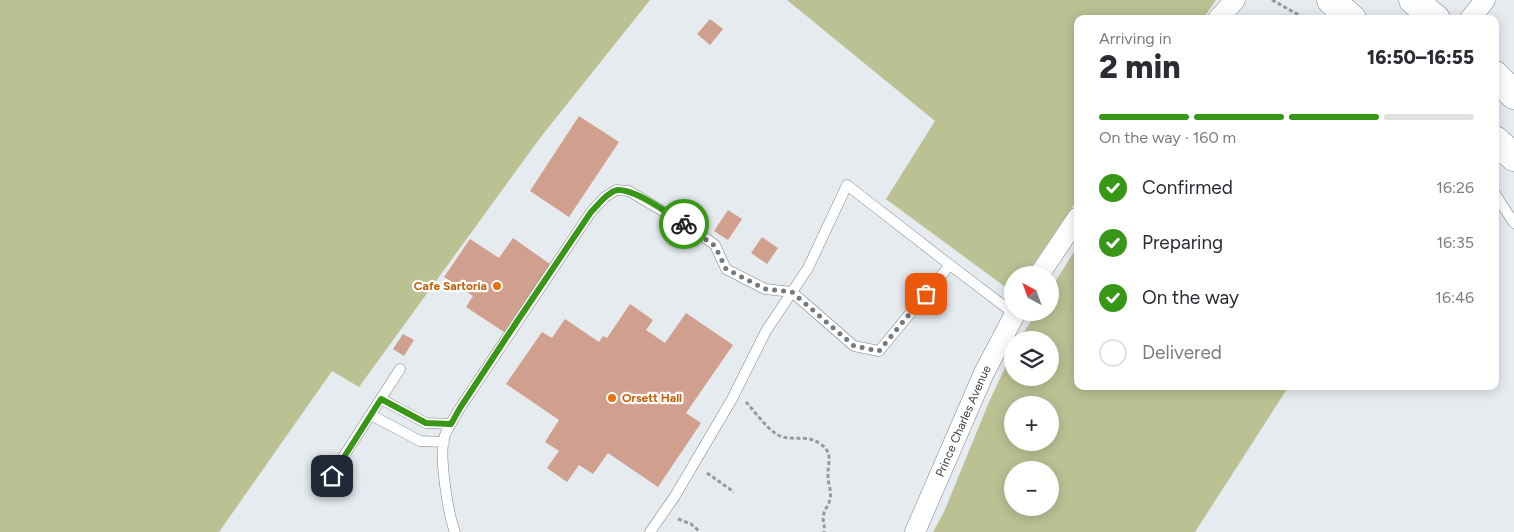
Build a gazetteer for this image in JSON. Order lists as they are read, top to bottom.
{
  "streets": {
    "street": ["Prince Charles Avenue"]
  },
  "places": ["Cafe Sartoria", "Orsett Hall"],
  "north": "top left",
  "page": {
    "heading": ["2 min", "Arriving in", "16:50–16:55"],
    "bar": "On the way · 160 m",
    "list": [
      ["Confirmed", "16:26"],
      ["Preparing", "16:35"],
      ["On the way", "16:46"],
      "Delivered"
    ],
    "map_buttons": ["+", "−"]
  }
}
